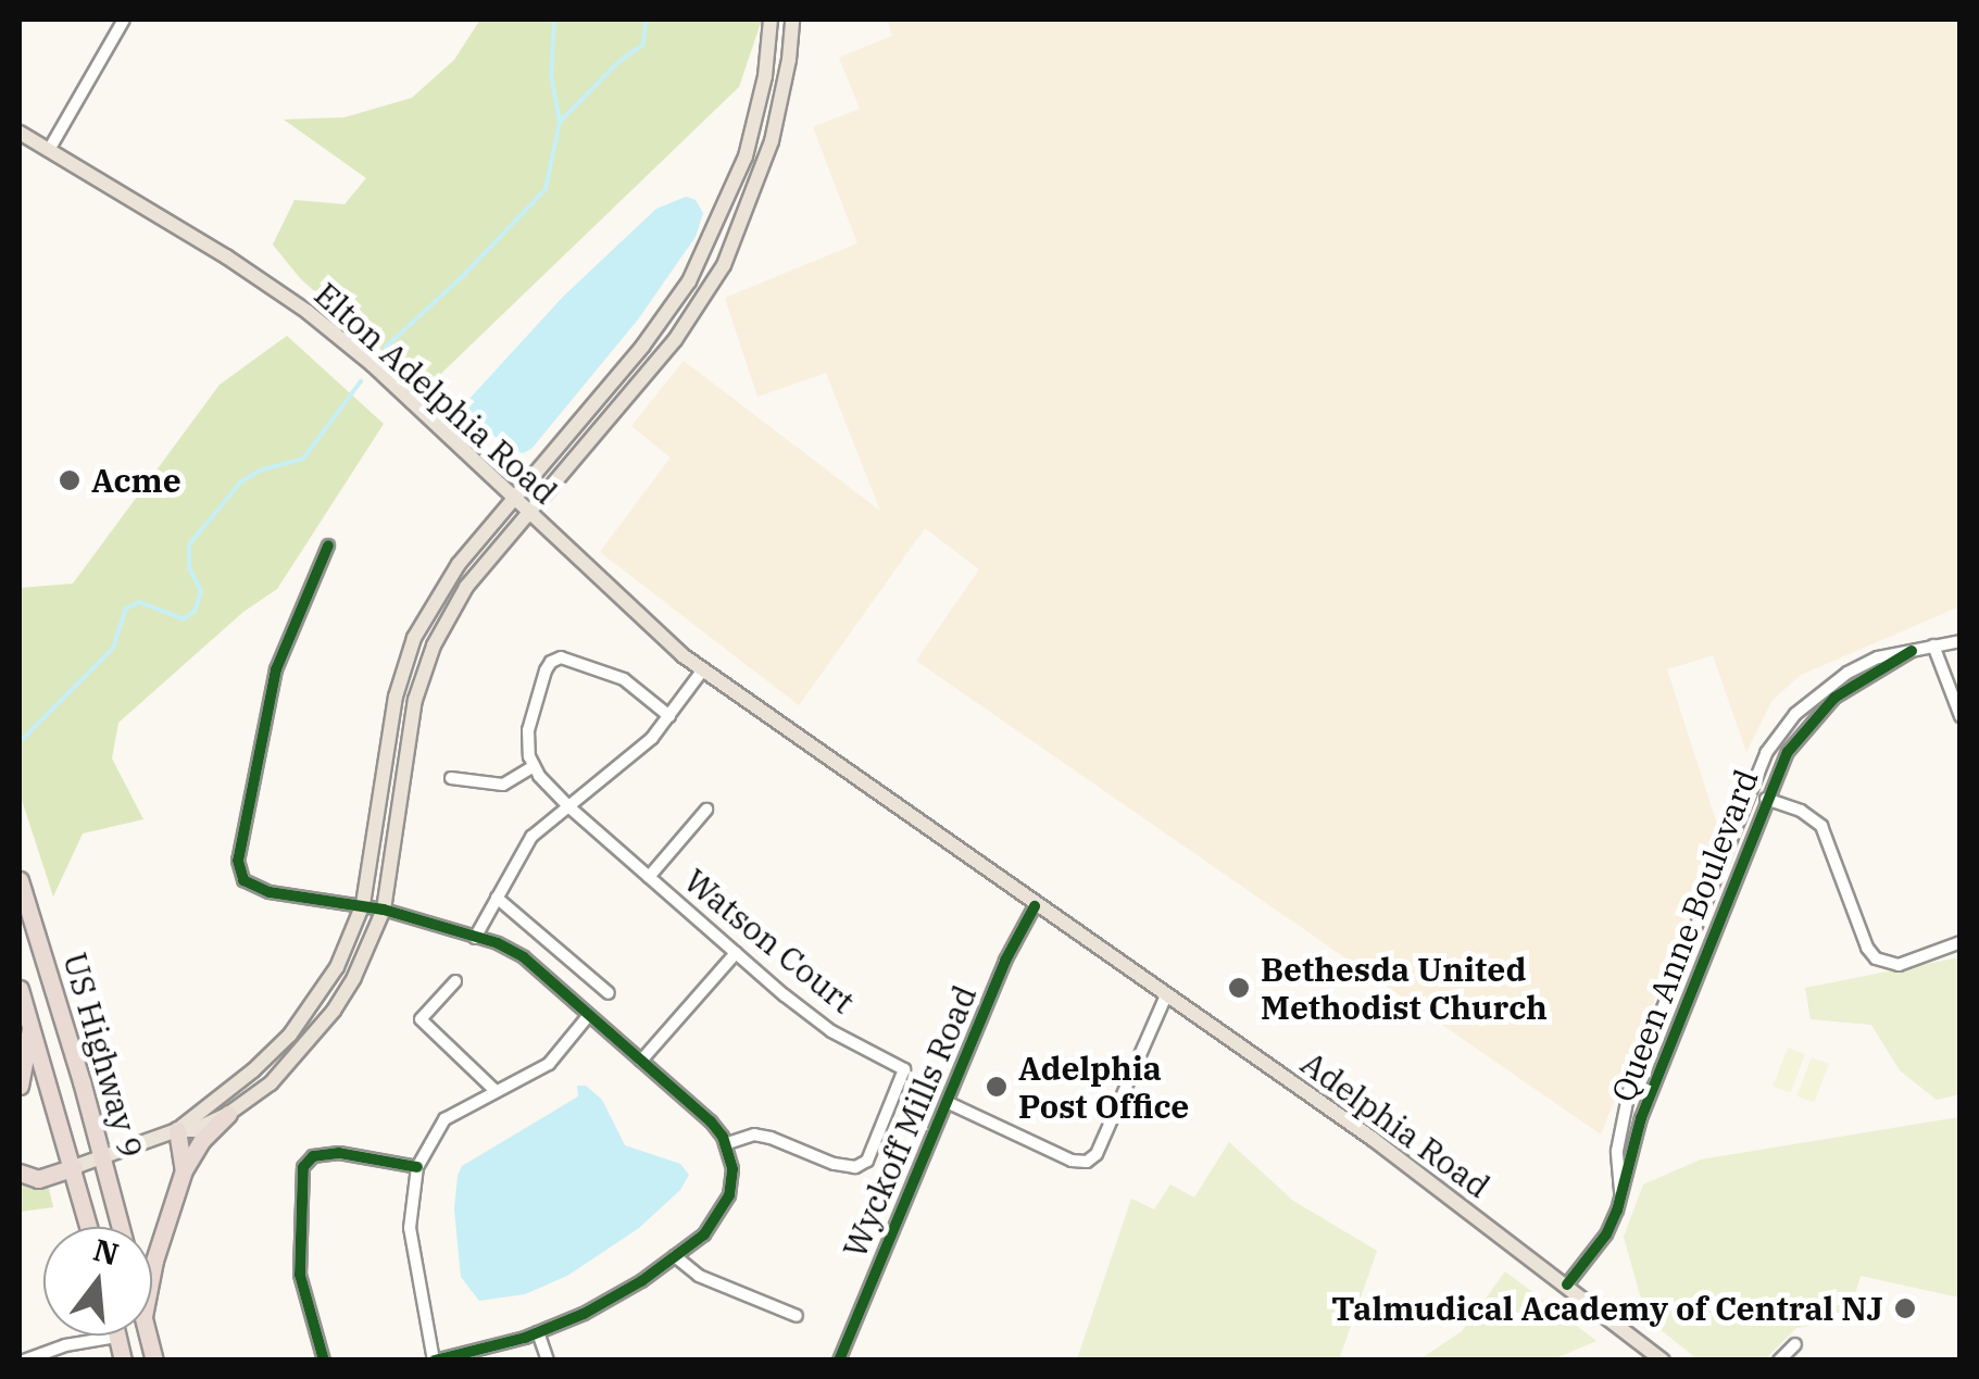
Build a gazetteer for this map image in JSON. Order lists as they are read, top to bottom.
{
  "streets": {
    "highway": ["US Highway 9"],
    "main road": ["Elton Adelphia Road", "Adelphia Road"],
    "street": ["Queen Anne Boulevard", "Watson Court", "Wyckoff Mills Road"]
  },
  "crossings": [
    ["Elton Adelphia Road", "Adelphia Road"],
    ["Queen Anne Boulevard", "Adelphia Road"],
    ["Wyckoff Mills Road", "Adelphia Road"]
  ],
  "places": [
    "Acme",
    "Bethesda United Methodist Church",
    "Adelphia Post Office",
    "Talmudical Academy of Central NJ"
  ],
  "north": "top"
}
